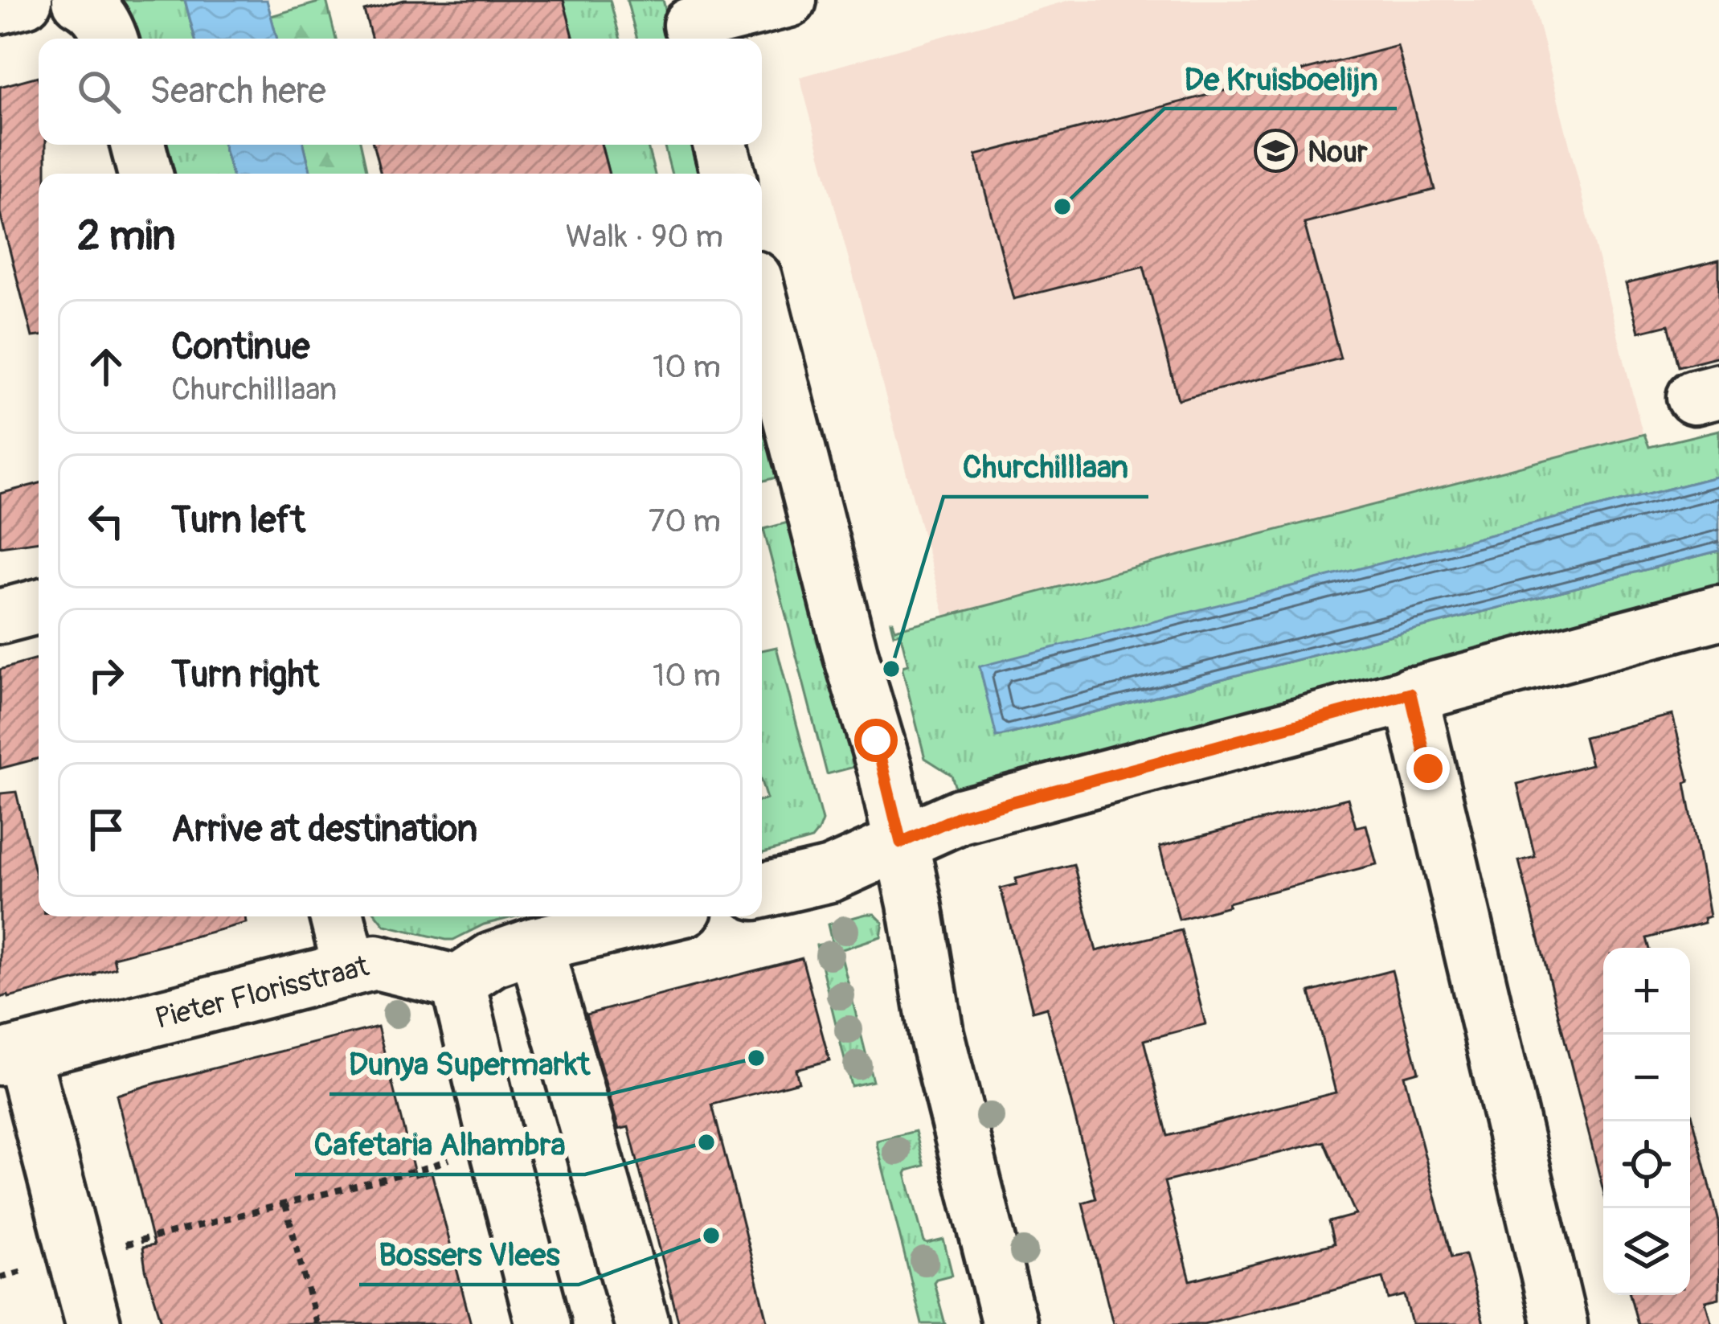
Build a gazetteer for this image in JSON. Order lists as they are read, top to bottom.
{
  "streets": {
    "street": ["Pieter Florisstraat"]
  },
  "places": {
    "school or university": ["Nour"],
    "other": [
      "De Kruisboelijn",
      "Churchilllaan",
      "Dunya Supermarkt",
      "Cafetaria Alhambra",
      "Bossers Vlees"
    ]
  },
  "page": {
    "search": "Search here",
    "heading": ["2 min", "Walk · 90 m"],
    "list": [
      ["Continue", "Churchilllaan", "10 m"],
      ["Turn left", "70 m"],
      ["Turn right", "10 m"],
      "Arrive at destination"
    ],
    "map_buttons": ["+", "−"]
  }
}
